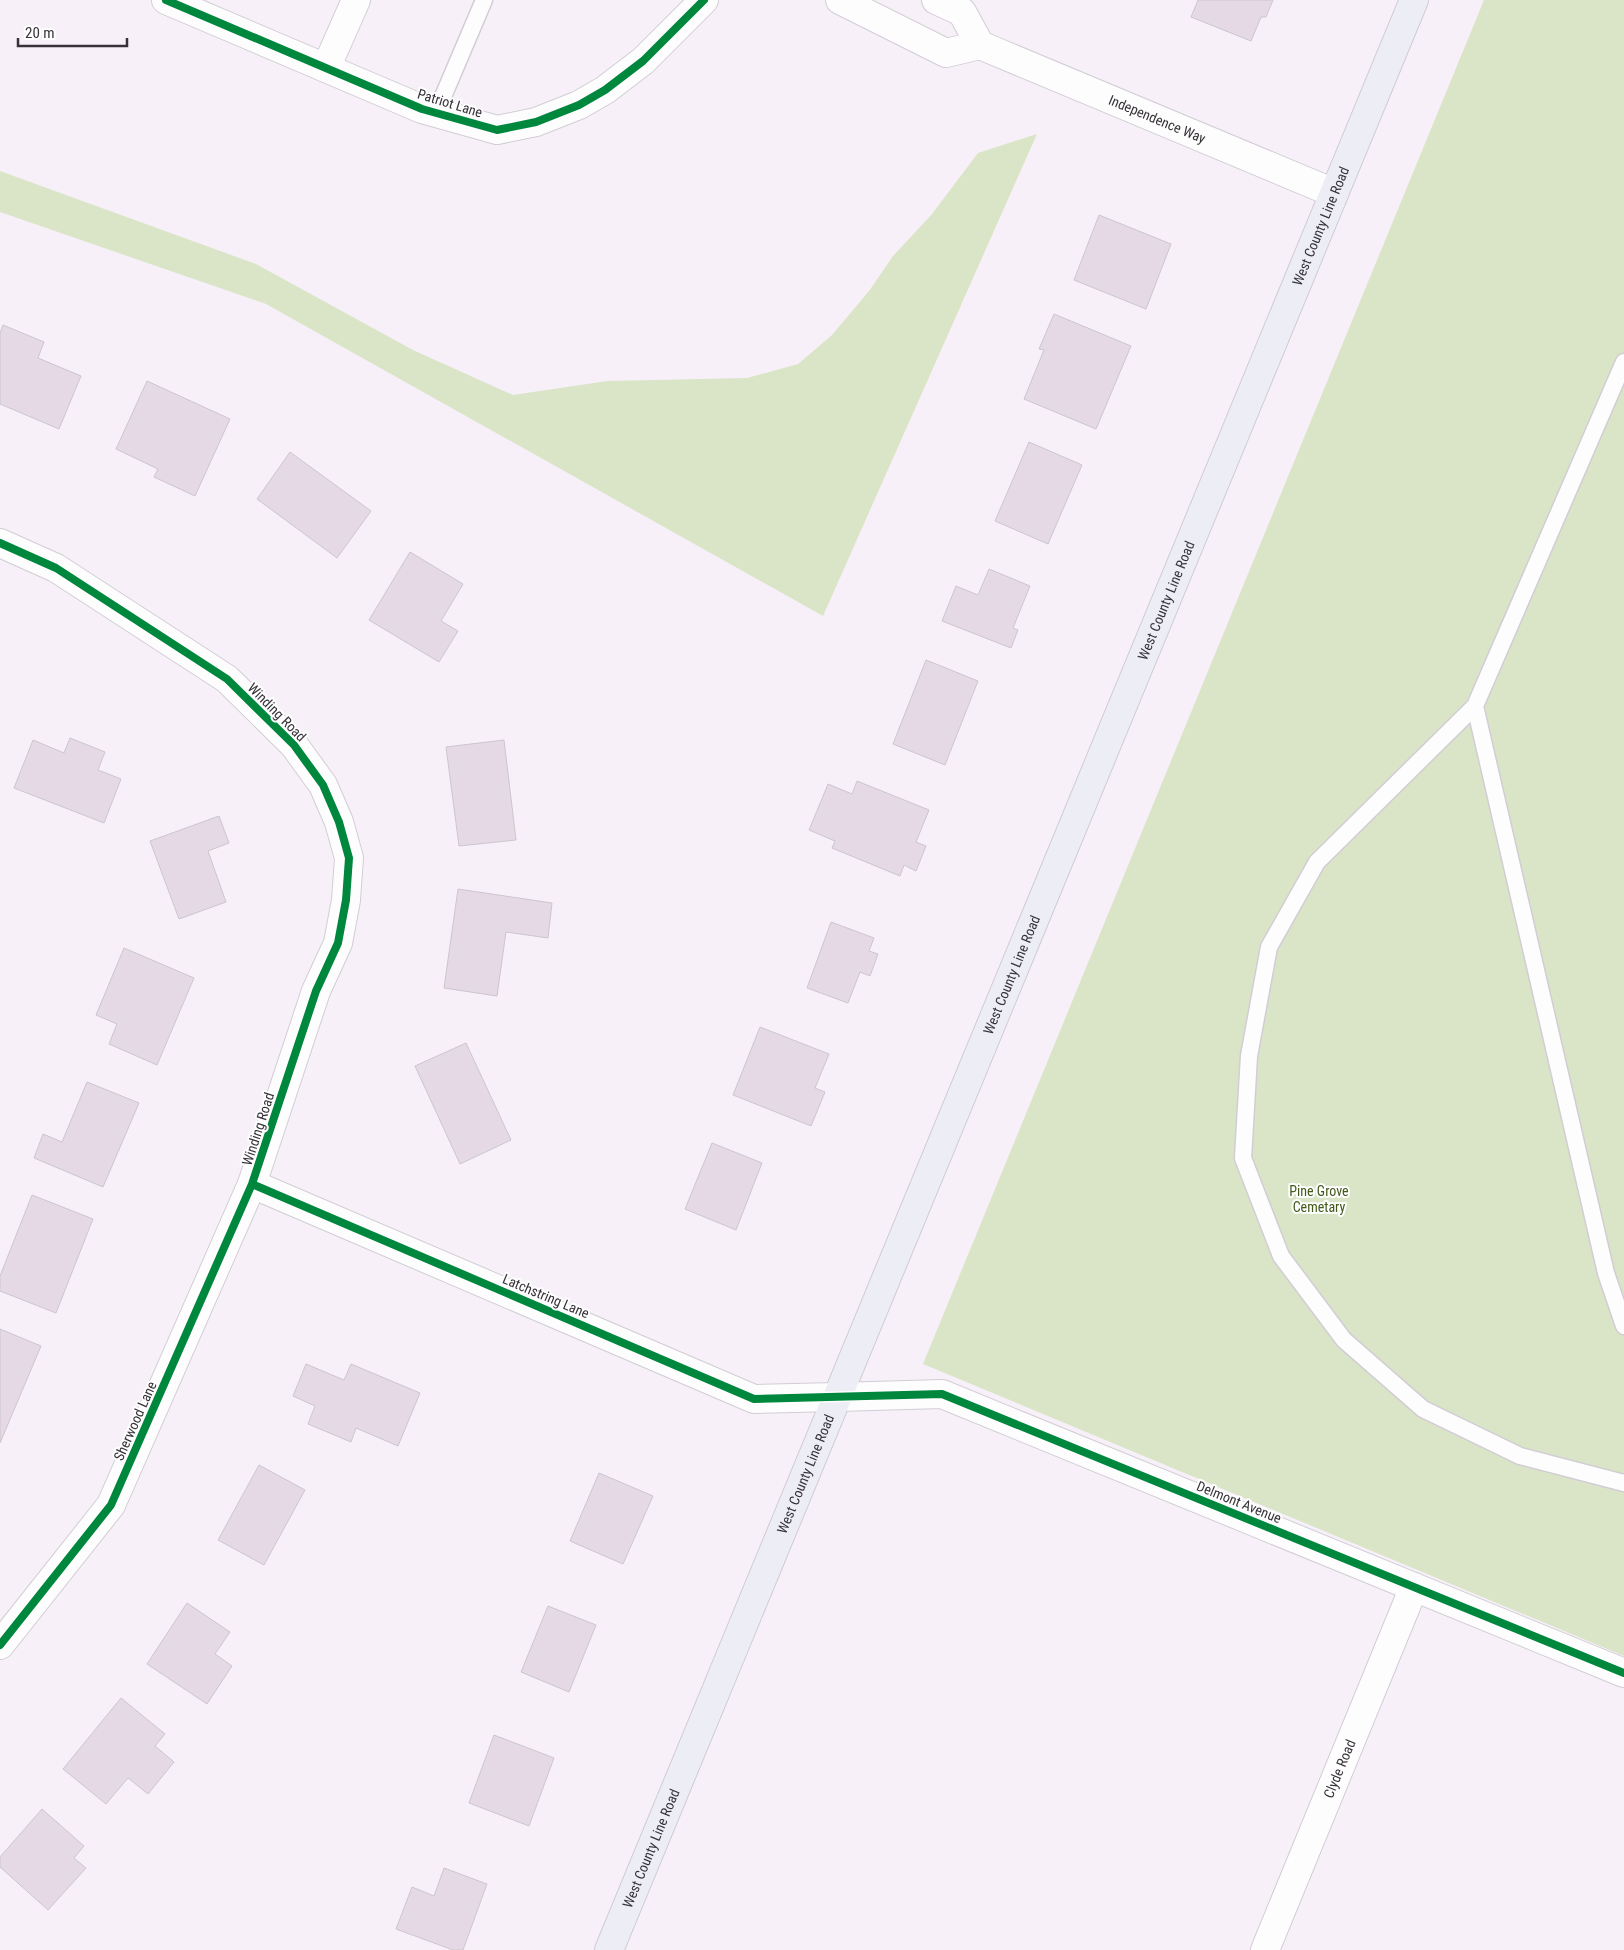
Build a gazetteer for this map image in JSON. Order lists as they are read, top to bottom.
{
  "streets": {
    "main road": ["West County Line Road"],
    "street": [
      "Patriot Lane",
      "Independence Way",
      "Winding Road",
      "Latchstring Lane",
      "Sherwood Lane",
      "Delmont Avenue",
      "Clyde Road"
    ]
  },
  "crossings": [
    ["Independence Way", "West County Line Road"],
    ["West County Line Road", "Latchstring Lane"],
    ["West County Line Road", "Delmont Avenue"],
    ["Winding Road", "Latchstring Lane"],
    ["Winding Road", "Sherwood Lane"],
    ["Latchstring Lane", "Sherwood Lane"],
    ["Latchstring Lane", "Delmont Avenue"],
    ["Delmont Avenue", "Clyde Road"]
  ],
  "parks": ["Pine Grove Cemetary"],
  "scale_bar": "20 m"
}
